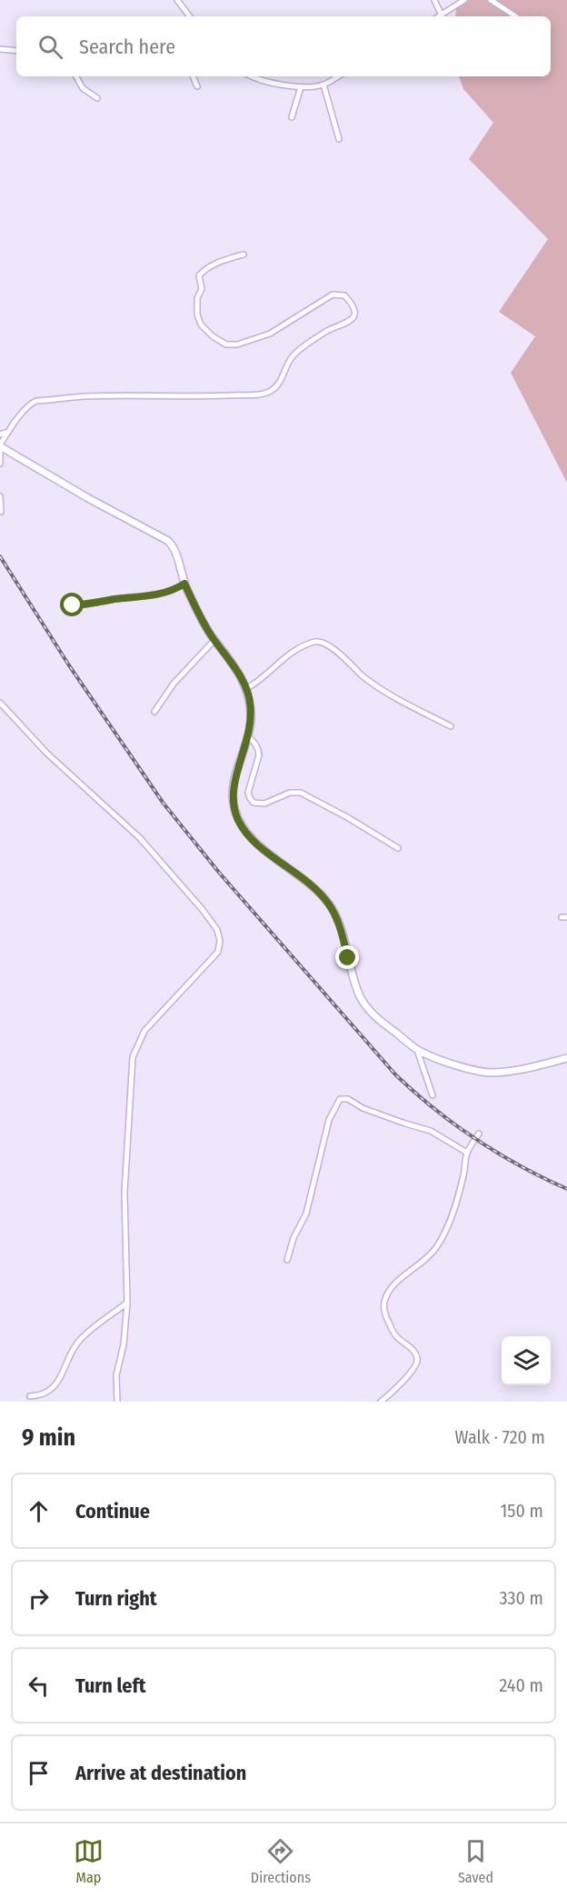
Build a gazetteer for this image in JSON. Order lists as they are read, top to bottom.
{
  "page": {
    "search": "Search here",
    "heading": ["9 min", "Walk · 720 m"],
    "list": [
      ["Continue", "150 m"],
      ["Turn right", "330 m"],
      ["Turn left", "240 m"],
      "Arrive at destination"
    ],
    "nav": ["Map", "Directions", "Saved"]
  }
}
